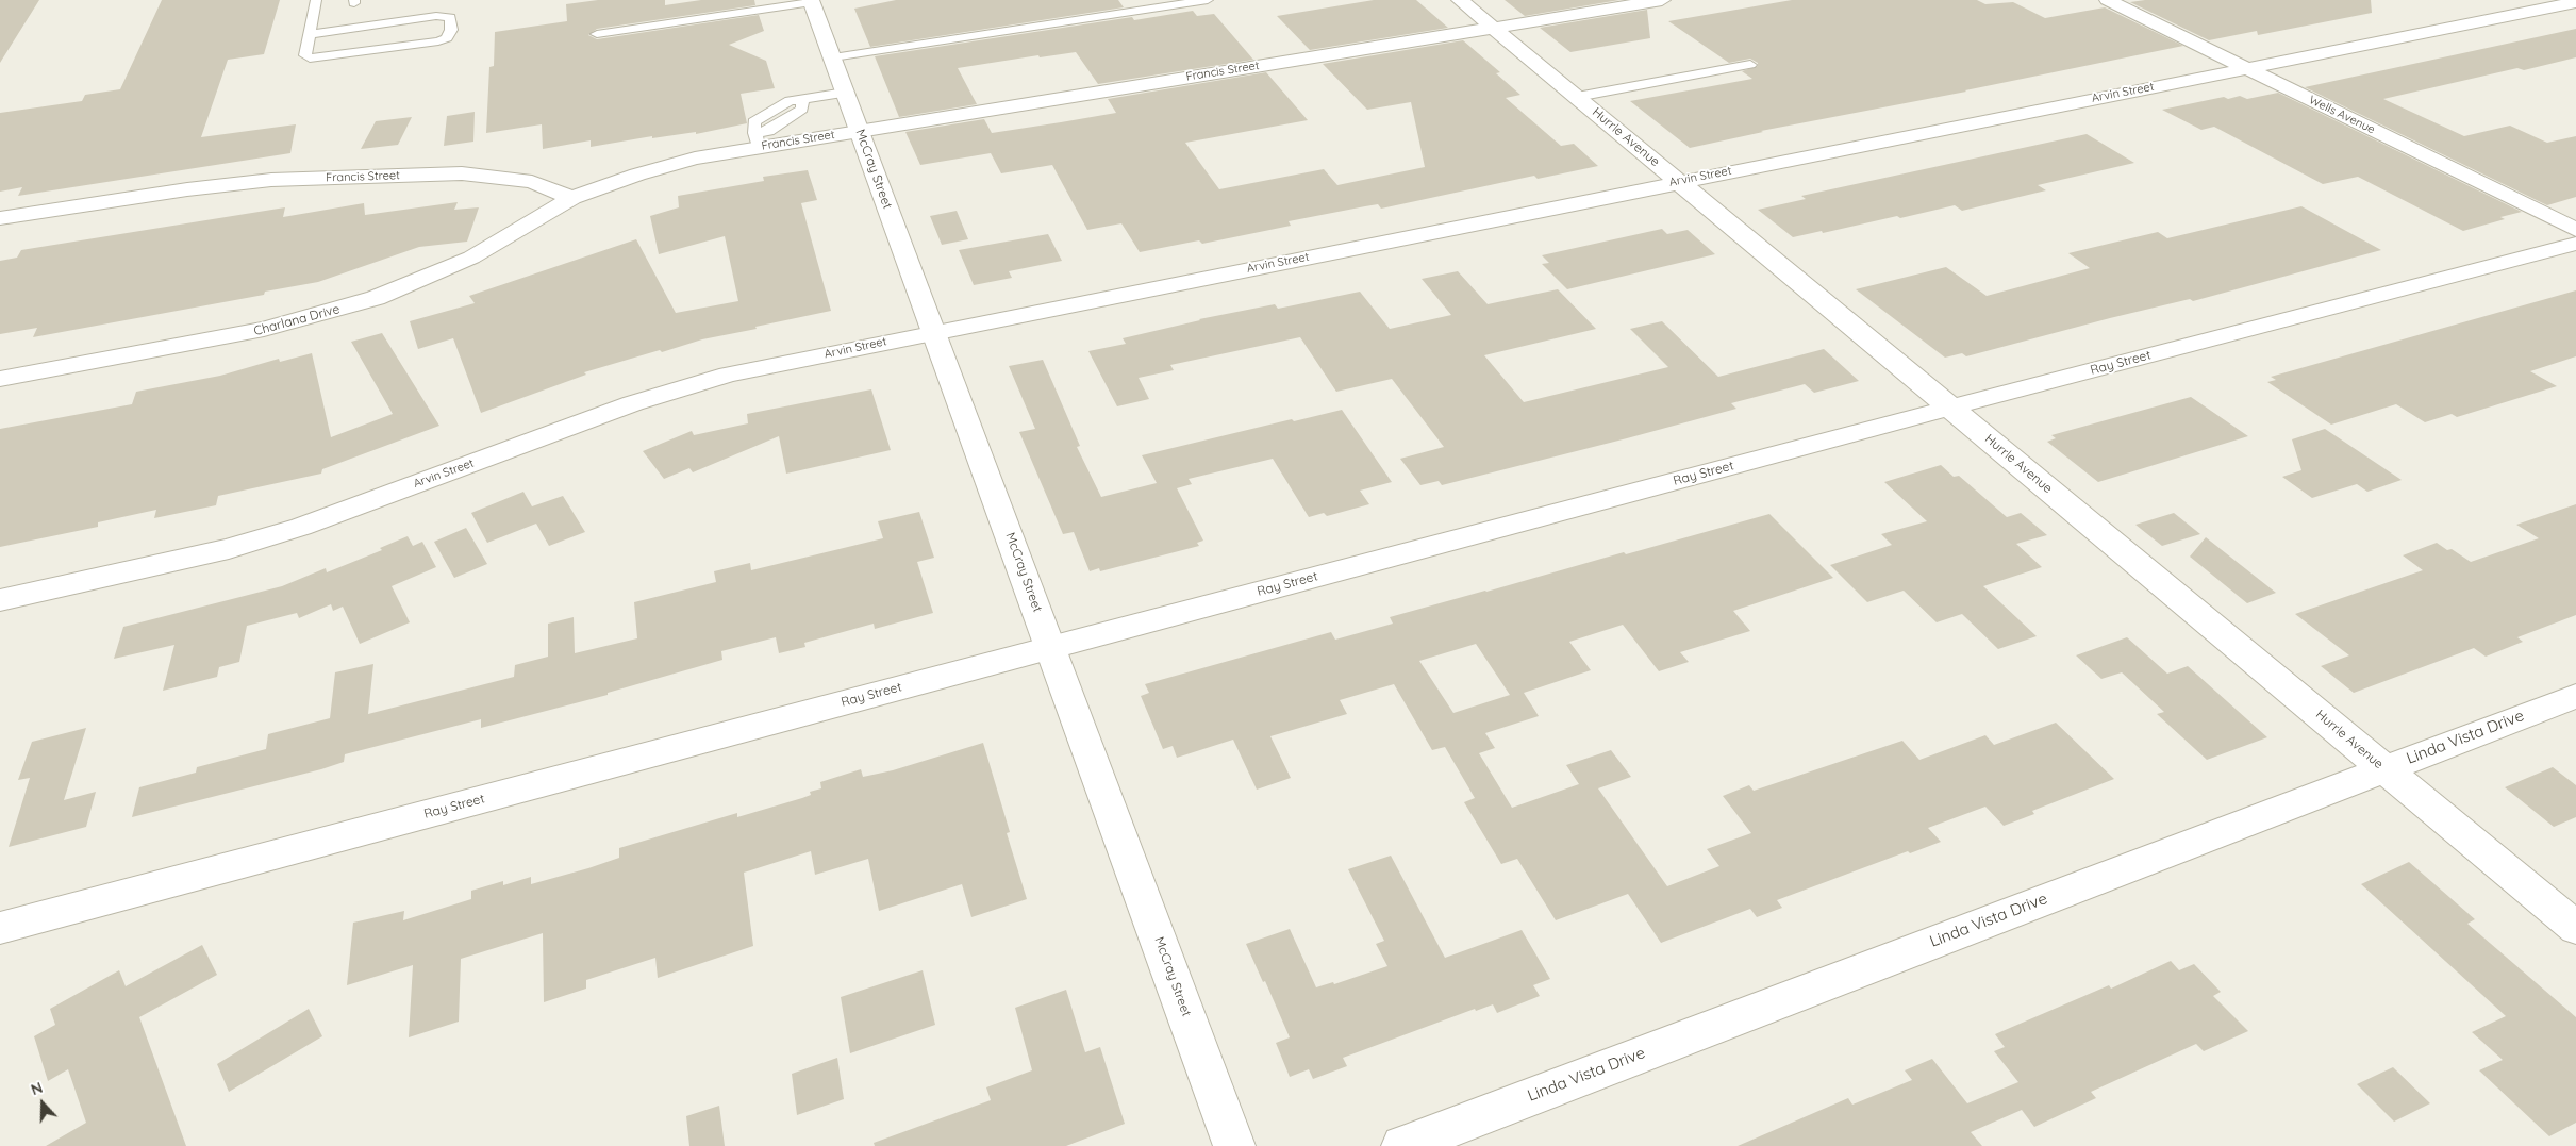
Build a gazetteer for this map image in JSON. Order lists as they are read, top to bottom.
{
  "streets": {
    "street": [
      "Francis Street",
      "Arvin Street",
      "Wells Avenue",
      "Hurrle Avenue",
      "McCray Street",
      "Charlana Drive",
      "Ray Street",
      "Linda Vista Drive"
    ]
  },
  "crossings": [
    ["Francis Street", "Hurrle Avenue"],
    ["Francis Street", "McCray Street"],
    ["Francis Street", "Charlana Drive"],
    ["Arvin Street", "Wells Avenue"],
    ["Arvin Street", "Hurrle Avenue"],
    ["Arvin Street", "McCray Street"],
    ["Hurrle Avenue", "Ray Street"],
    ["Hurrle Avenue", "Linda Vista Drive"],
    ["McCray Street", "Ray Street"]
  ],
  "north": "top"
}
